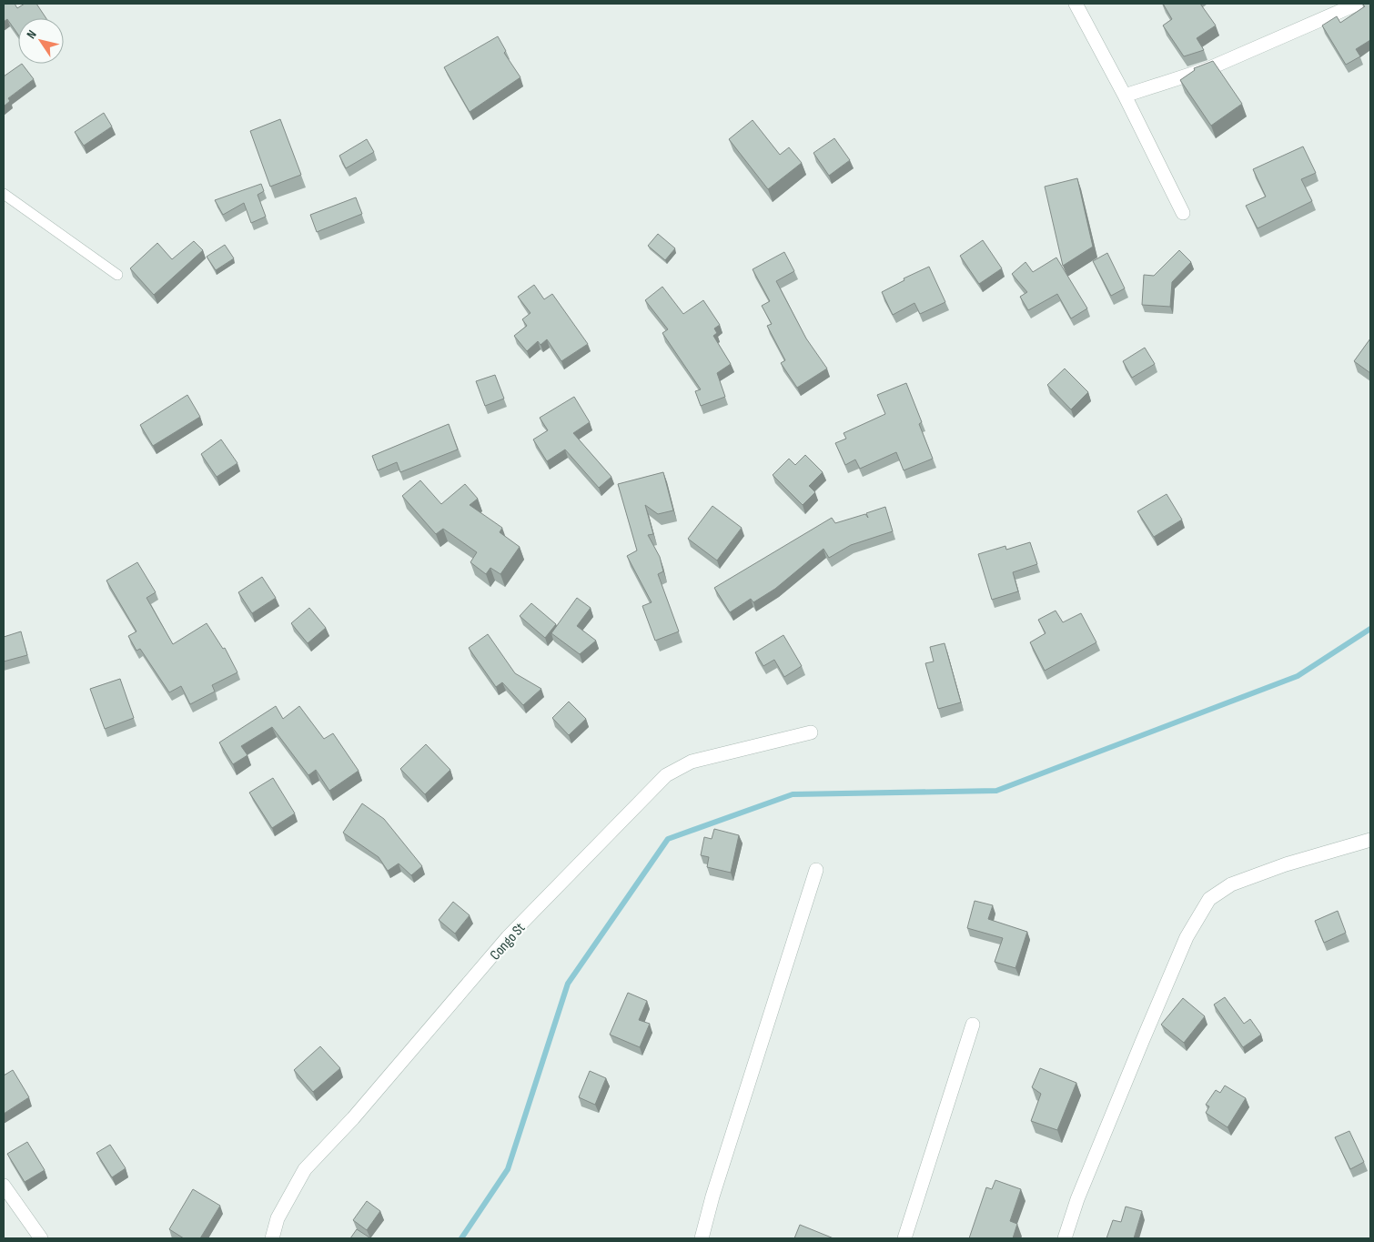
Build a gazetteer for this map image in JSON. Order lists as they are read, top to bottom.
{
  "streets": {
    "street": ["Congo St"]
  },
  "north": "top left"
}
